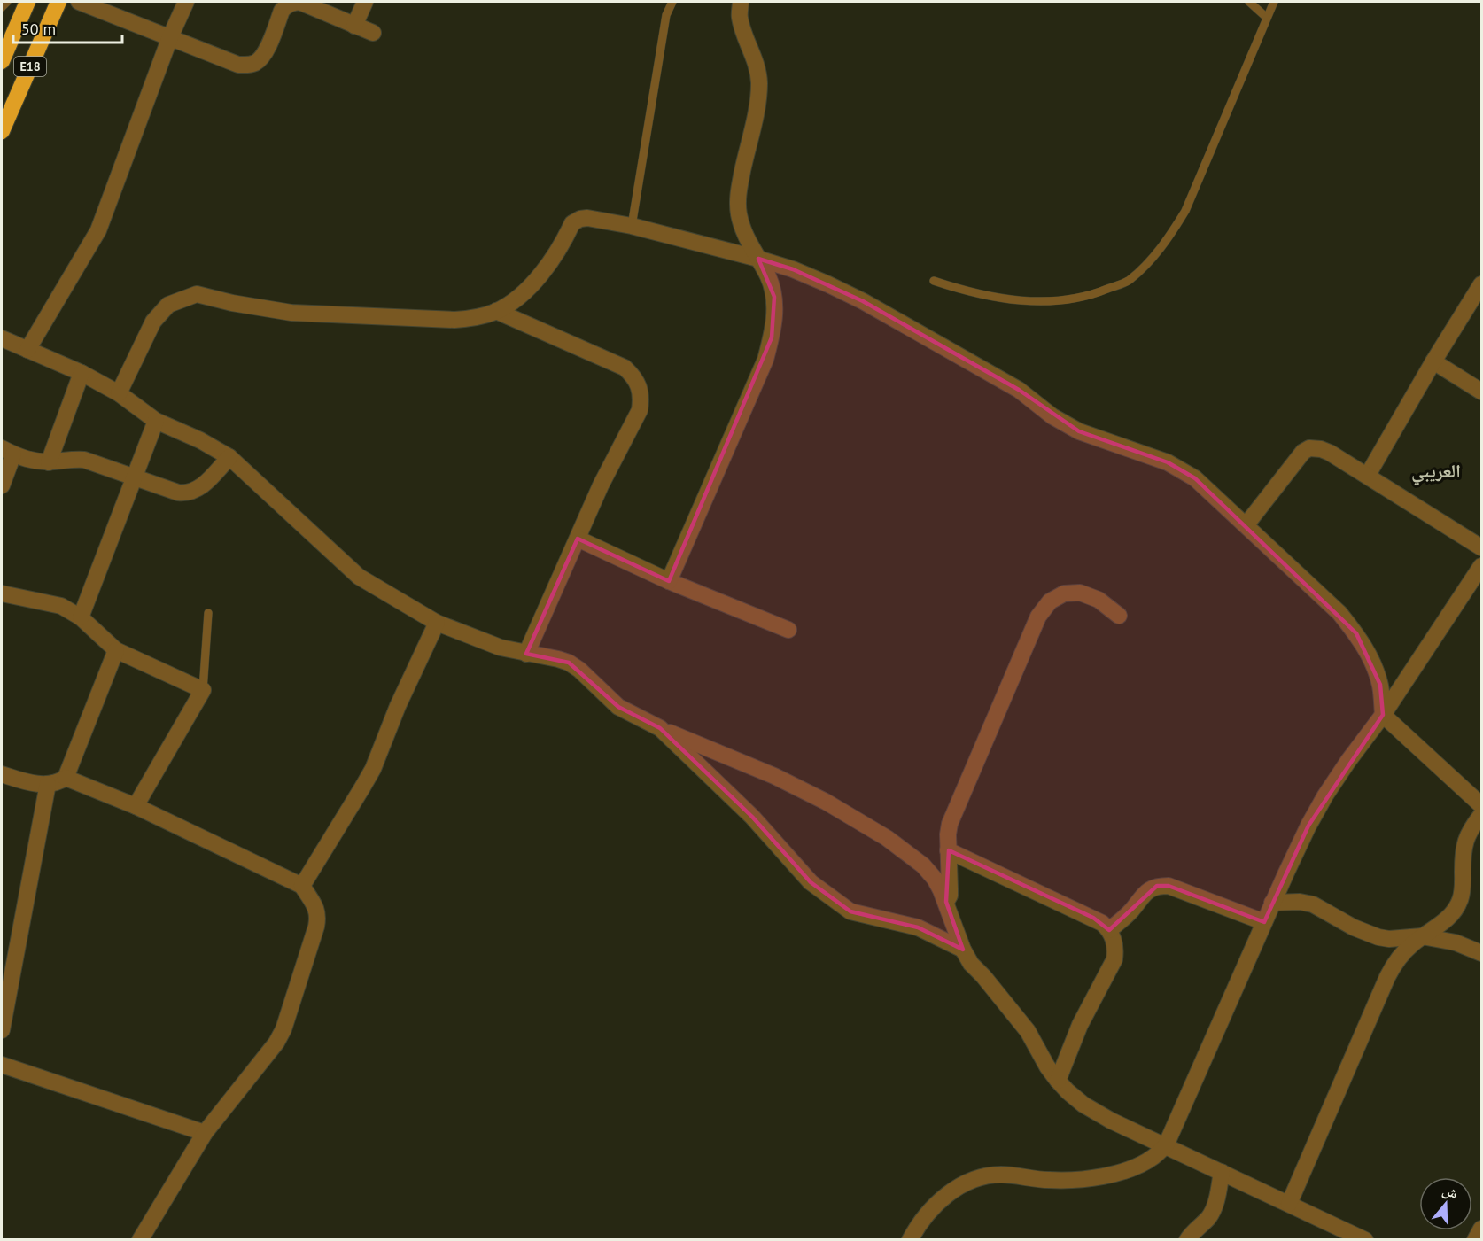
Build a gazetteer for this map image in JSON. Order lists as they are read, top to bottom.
{
  "streets": {
    "highway": ["E18"]
  },
  "districts": ["العريبي"],
  "scale_bar": "50 m",
  "north": "top"
}
